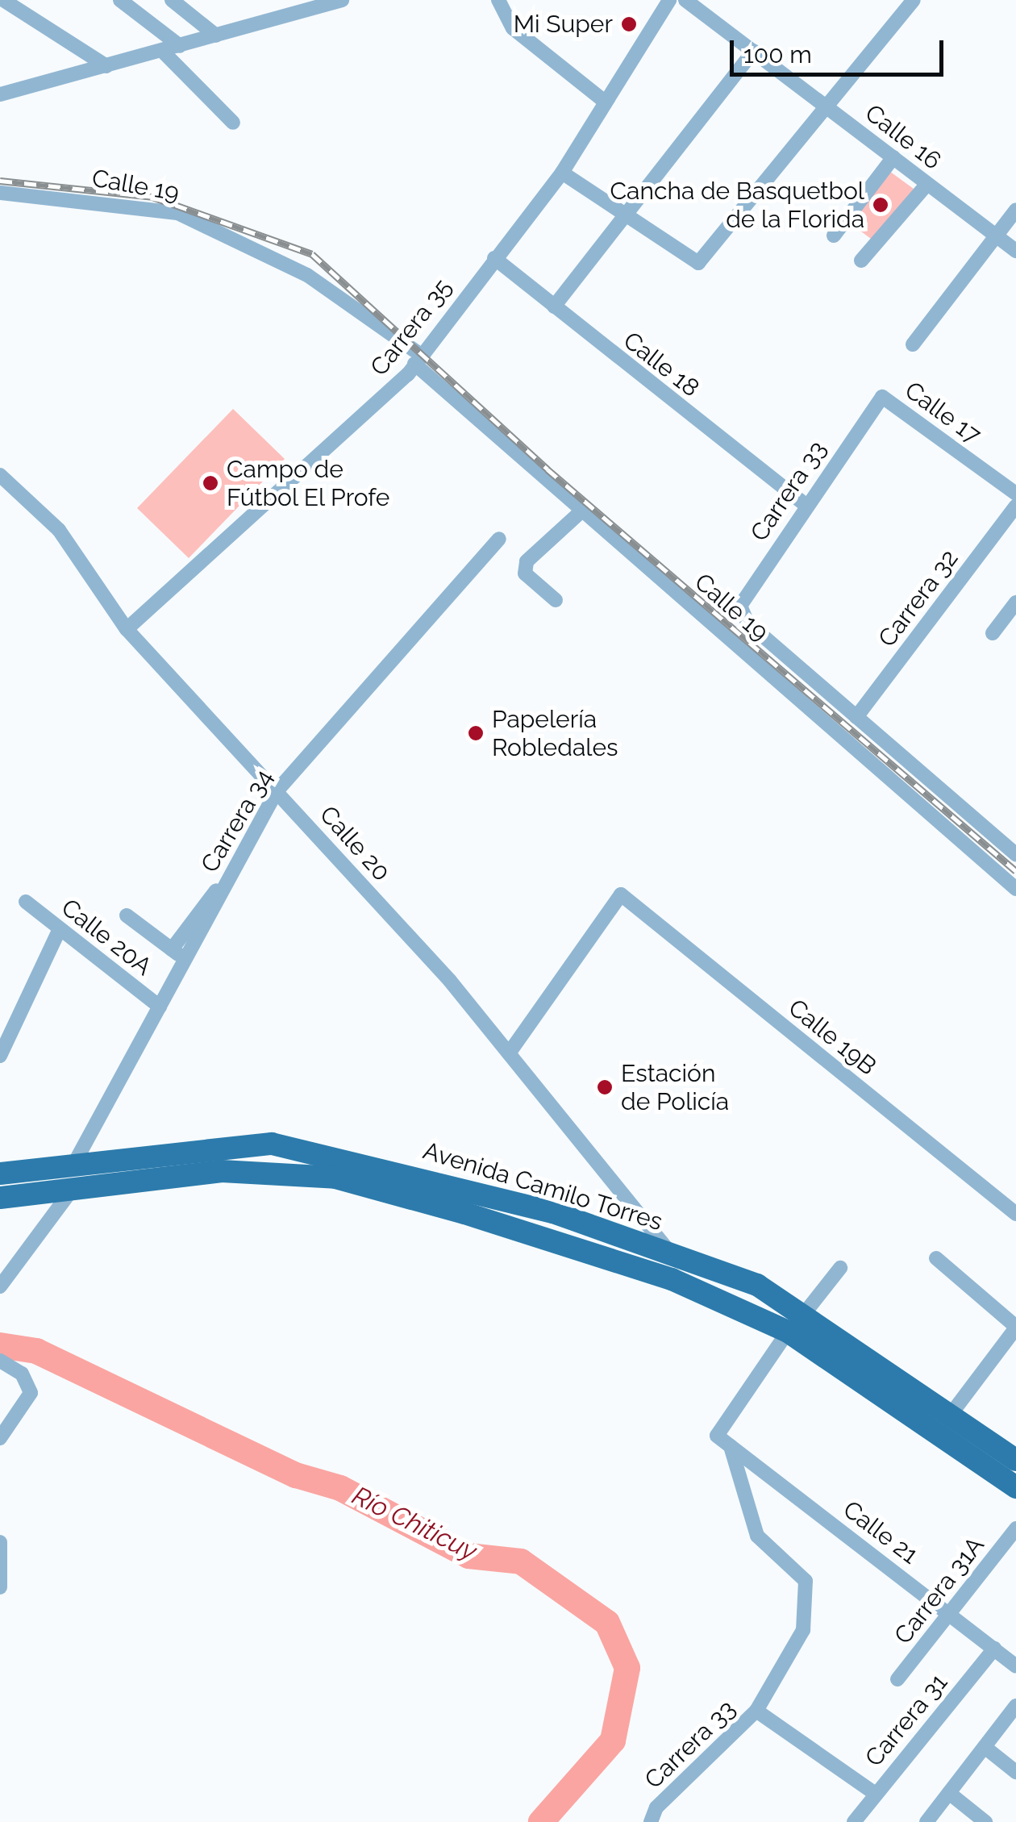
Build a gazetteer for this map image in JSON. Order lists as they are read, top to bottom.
{
  "streets": {
    "main road": ["Avenida Camilo Torres"],
    "street": [
      "Calle 16",
      "Calle 19",
      "Carrera 35",
      "Calle 18",
      "Calle 17",
      "Carrera 33",
      "Carrera 32",
      "Carrera 34",
      "Calle 20",
      "Calle 20A",
      "Calle 19B",
      "Calle 21",
      "Carrera 31A",
      "Carrera 31"
    ]
  },
  "crossings": [
    ["Calle 19", "Carrera 35"],
    ["Calle 19", "Carrera 33"],
    ["Calle 19", "Carrera 32"],
    ["Carrera 35", "Calle 18"],
    ["Carrera 35", "Calle 20"],
    ["Calle 18", "Carrera 33"],
    ["Calle 17", "Carrera 33"],
    ["Carrera 33", "Calle 21"],
    ["Carrera 34", "Calle 20"],
    ["Carrera 34", "Calle 20A"],
    ["Carrera 34", "Avenida Camilo Torres"],
    ["Calle 20", "Calle 19B"],
    ["Calle 20", "Avenida Camilo Torres"],
    ["Avenida Camilo Torres", "Calle 21"],
    ["Calle 21", "Carrera 31A"],
    ["Calle 21", "Carrera 31"]
  ],
  "water": ["Río Chiticuy"],
  "places": [
    "Mi Super",
    "Cancha de Basquetbol de la Florida",
    "Campo de Fútbol El Profe",
    "Papelería Robledales",
    "Estación de Policía"
  ],
  "scale_bar": "100 m"
}
